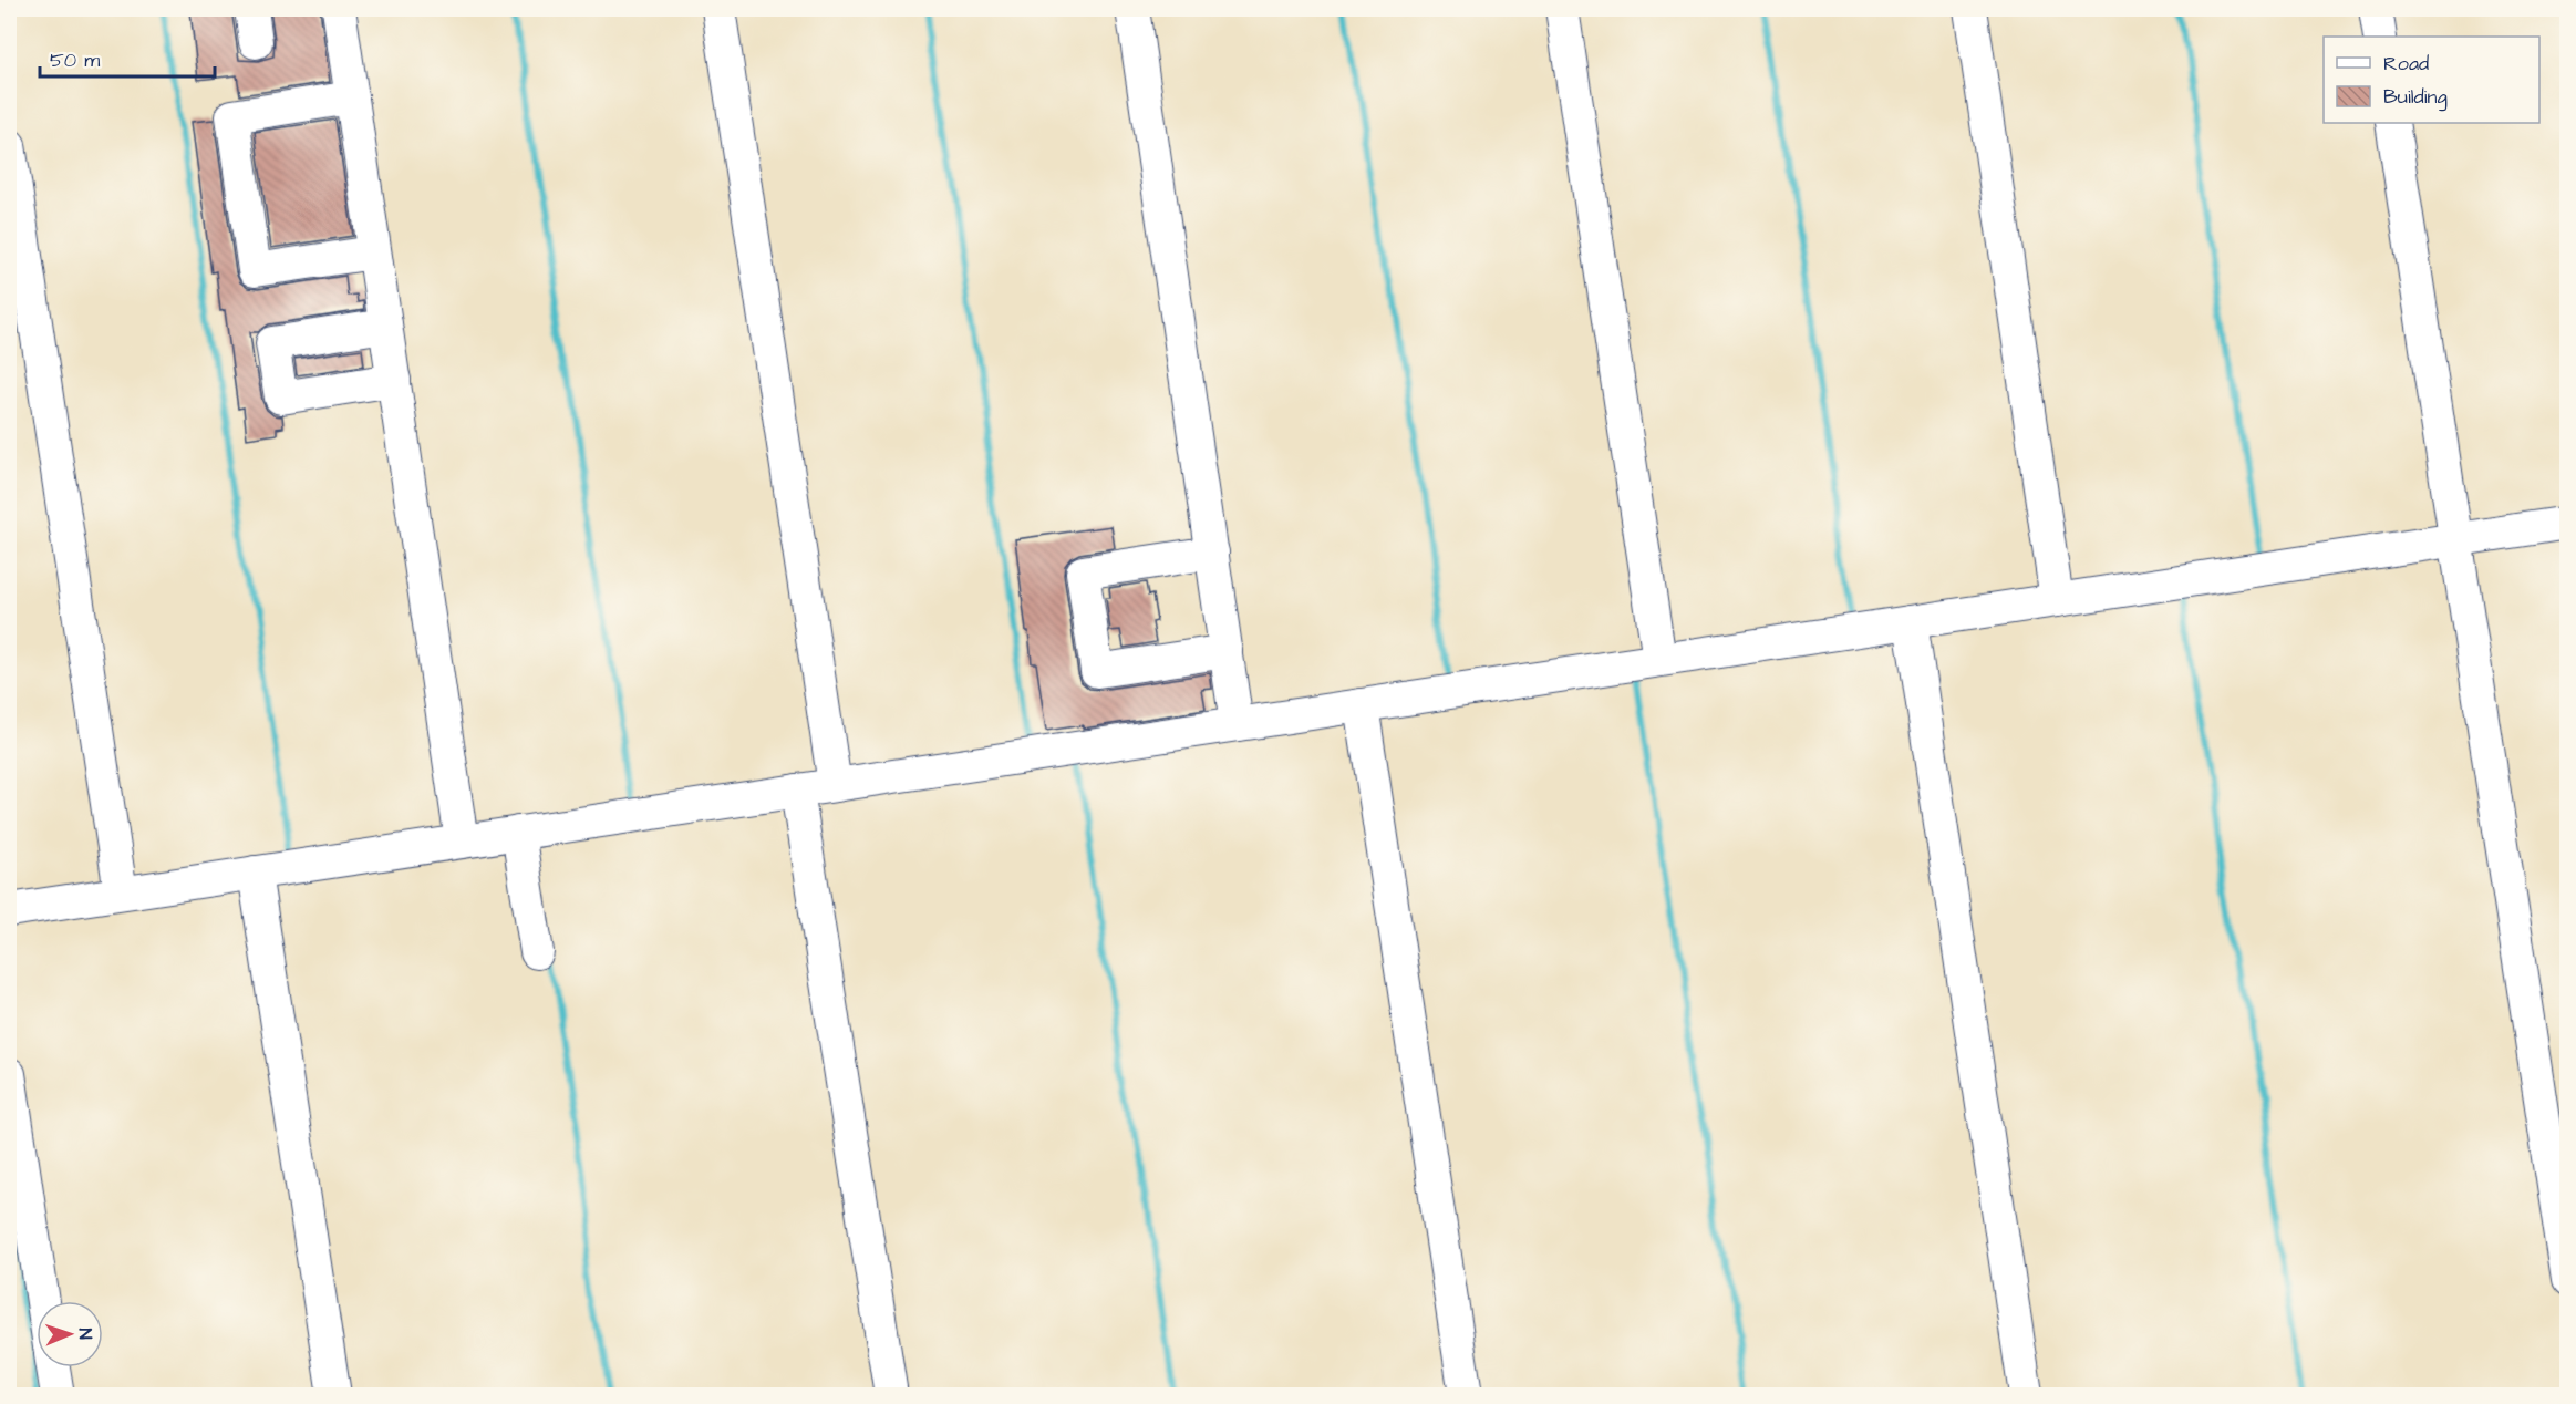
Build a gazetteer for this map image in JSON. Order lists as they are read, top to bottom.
{
  "legend": ["Road", "Building"],
  "scale_bar": "50 m",
  "north": "right"
}
